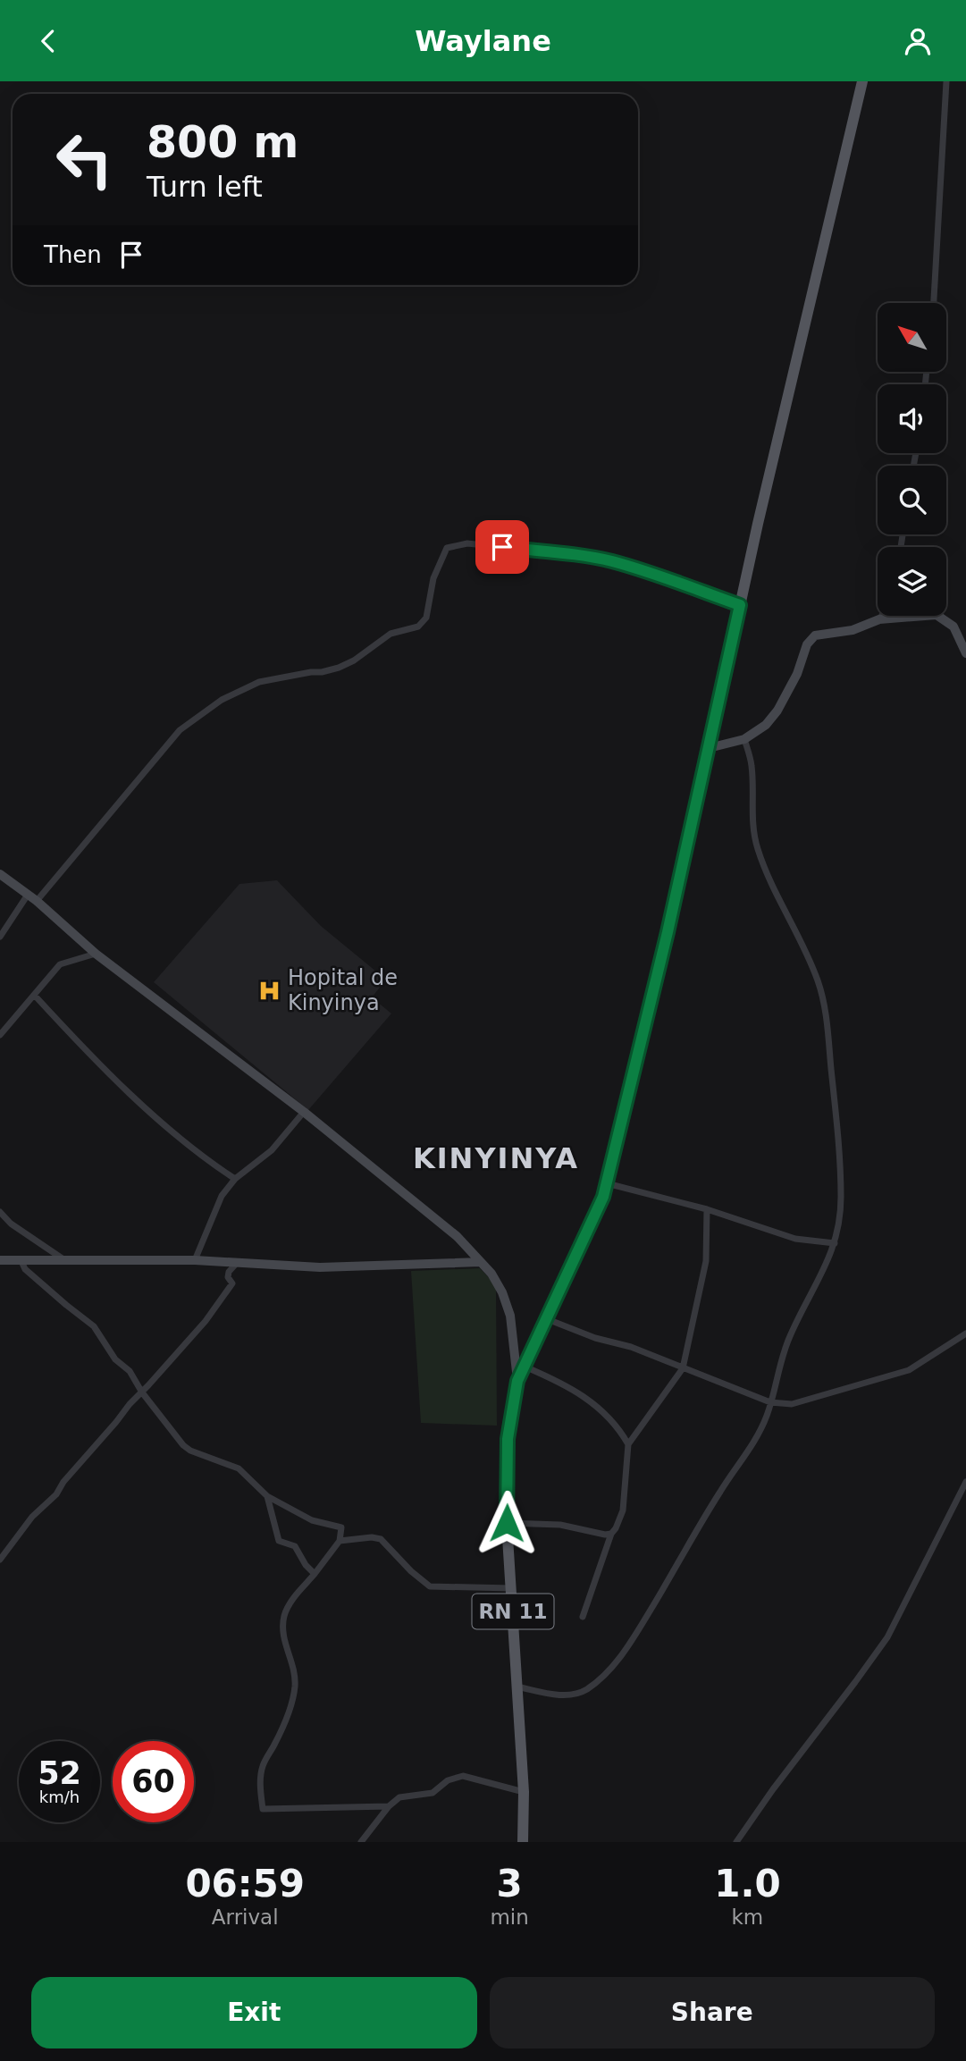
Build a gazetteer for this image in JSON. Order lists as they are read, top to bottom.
{
  "streets": {
    "main road": ["RN 11"]
  },
  "districts": ["KINYINYA"],
  "places": {
    "hospital": ["Hopital de Kinyinya"]
  },
  "north": "top left",
  "page": {
    "header": "Waylane",
    "turn": ["800 m", "Turn left"],
    "then": "Then",
    "speed": "52 km/h",
    "limit": "60",
    "eta": [
      "06:59",
      "Arrival",
      "3",
      "min",
      "1.0",
      "km"
    ],
    "buttons": ["Exit", "Share"]
  }
}
